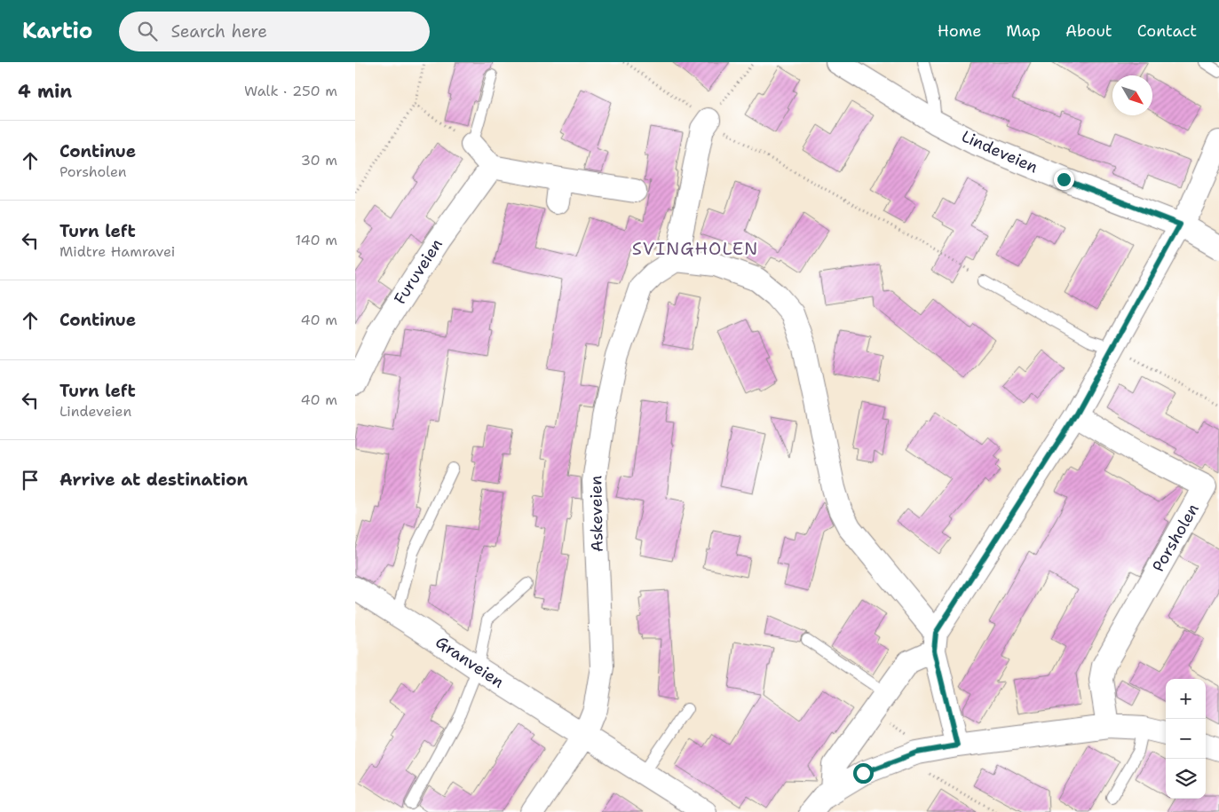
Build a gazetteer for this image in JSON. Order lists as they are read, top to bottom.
{
  "streets": {
    "street": [
      "Lindeveien",
      "Furuveien",
      "Askeveien",
      "Porsholen",
      "Granveien"
    ]
  },
  "crossings": [
    ["Askeveien", "Granveien"]
  ],
  "districts": ["SVINGHOLEN"],
  "north": "bottom right",
  "page": {
    "header": "Kartio",
    "search": "Search here",
    "nav": [
      "Home",
      "Map",
      "About",
      "Contact"
    ],
    "heading": ["4 min", "Walk · 250 m"],
    "list": [
      ["Continue", "Porsholen", "30 m"],
      ["Turn left", "Midtre Hamravei", "140 m"],
      ["Continue", "40 m"],
      ["Turn left", "Lindeveien", "40 m"],
      "Arrive at destination"
    ],
    "map_buttons": ["+", "−"]
  }
}
